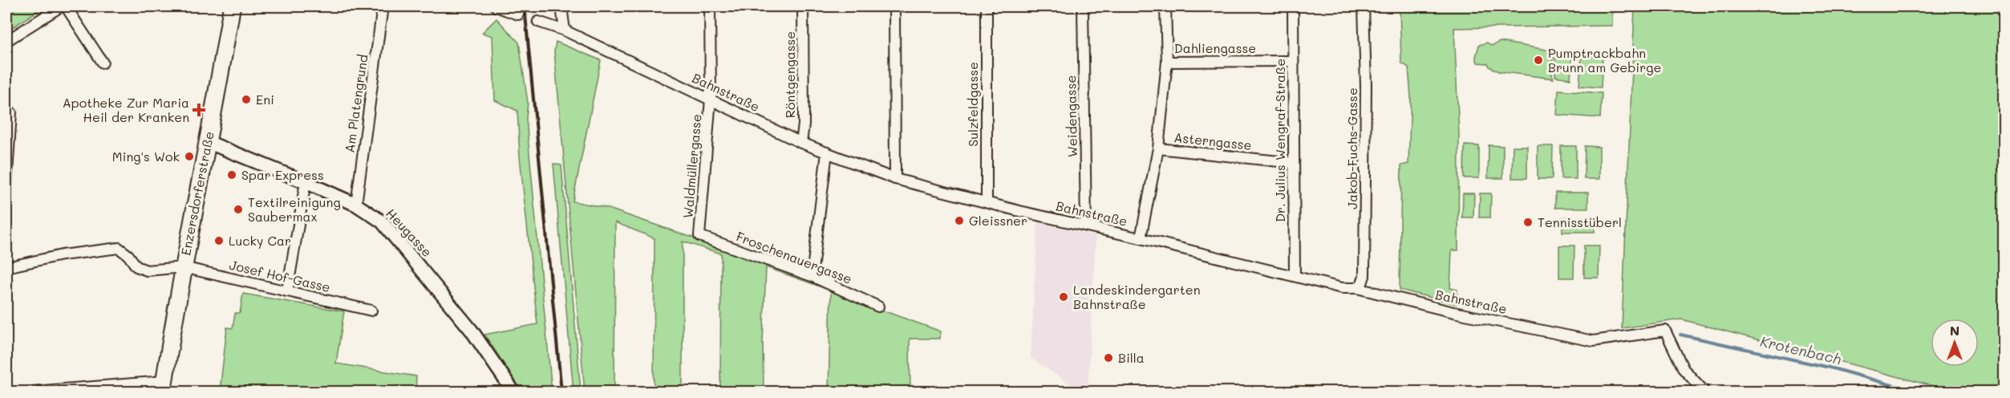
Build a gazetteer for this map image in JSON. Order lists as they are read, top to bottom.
{
  "streets": {
    "main road": ["Enzersdorferstraße"],
    "street": [
      "Dahliengasse",
      "Röntgengasse",
      "Bahnstraße",
      "Am Platengrund",
      "Sulzfeldgasse",
      "Weidengasse",
      "Dr. Julius Wengraf-Straße",
      "Asterngasse",
      "Jakob-Fuchs-Gasse",
      "Waldmüllergasse",
      "Heugasse",
      "Froschenauergasse",
      "Josef Hof-Gasse"
    ]
  },
  "crossings": [
    ["Dahliengasse", "Dr. Julius Wengraf-Straße"],
    ["Röntgengasse", "Bahnstraße"],
    ["Bahnstraße", "Sulzfeldgasse"],
    ["Bahnstraße", "Weidengasse"],
    ["Bahnstraße", "Dr. Julius Wengraf-Straße"],
    ["Bahnstraße", "Jakob-Fuchs-Gasse"],
    ["Bahnstraße", "Waldmüllergasse"],
    ["Am Platengrund", "Heugasse"],
    ["Dr. Julius Wengraf-Straße", "Asterngasse"],
    ["Waldmüllergasse", "Froschenauergasse"],
    ["Enzersdorferstraße", "Heugasse"],
    ["Enzersdorferstraße", "Josef Hof-Gasse"]
  ],
  "water": ["Krotenbach"],
  "places": {
    "other": [
      "Pumptrackbahn Brunn am Gebirge",
      "Eni",
      "Ming's Wok",
      "Spar Express",
      "Textilreinigung Saubermax",
      "Gleissner",
      "Tennisstüberl",
      "Lucky Car",
      "Landeskindergarten Bahnstraße",
      "Billa"
    ],
    "health": ["Apotheke Zur Maria Heil der Kranken"]
  },
  "north": "top"
}
